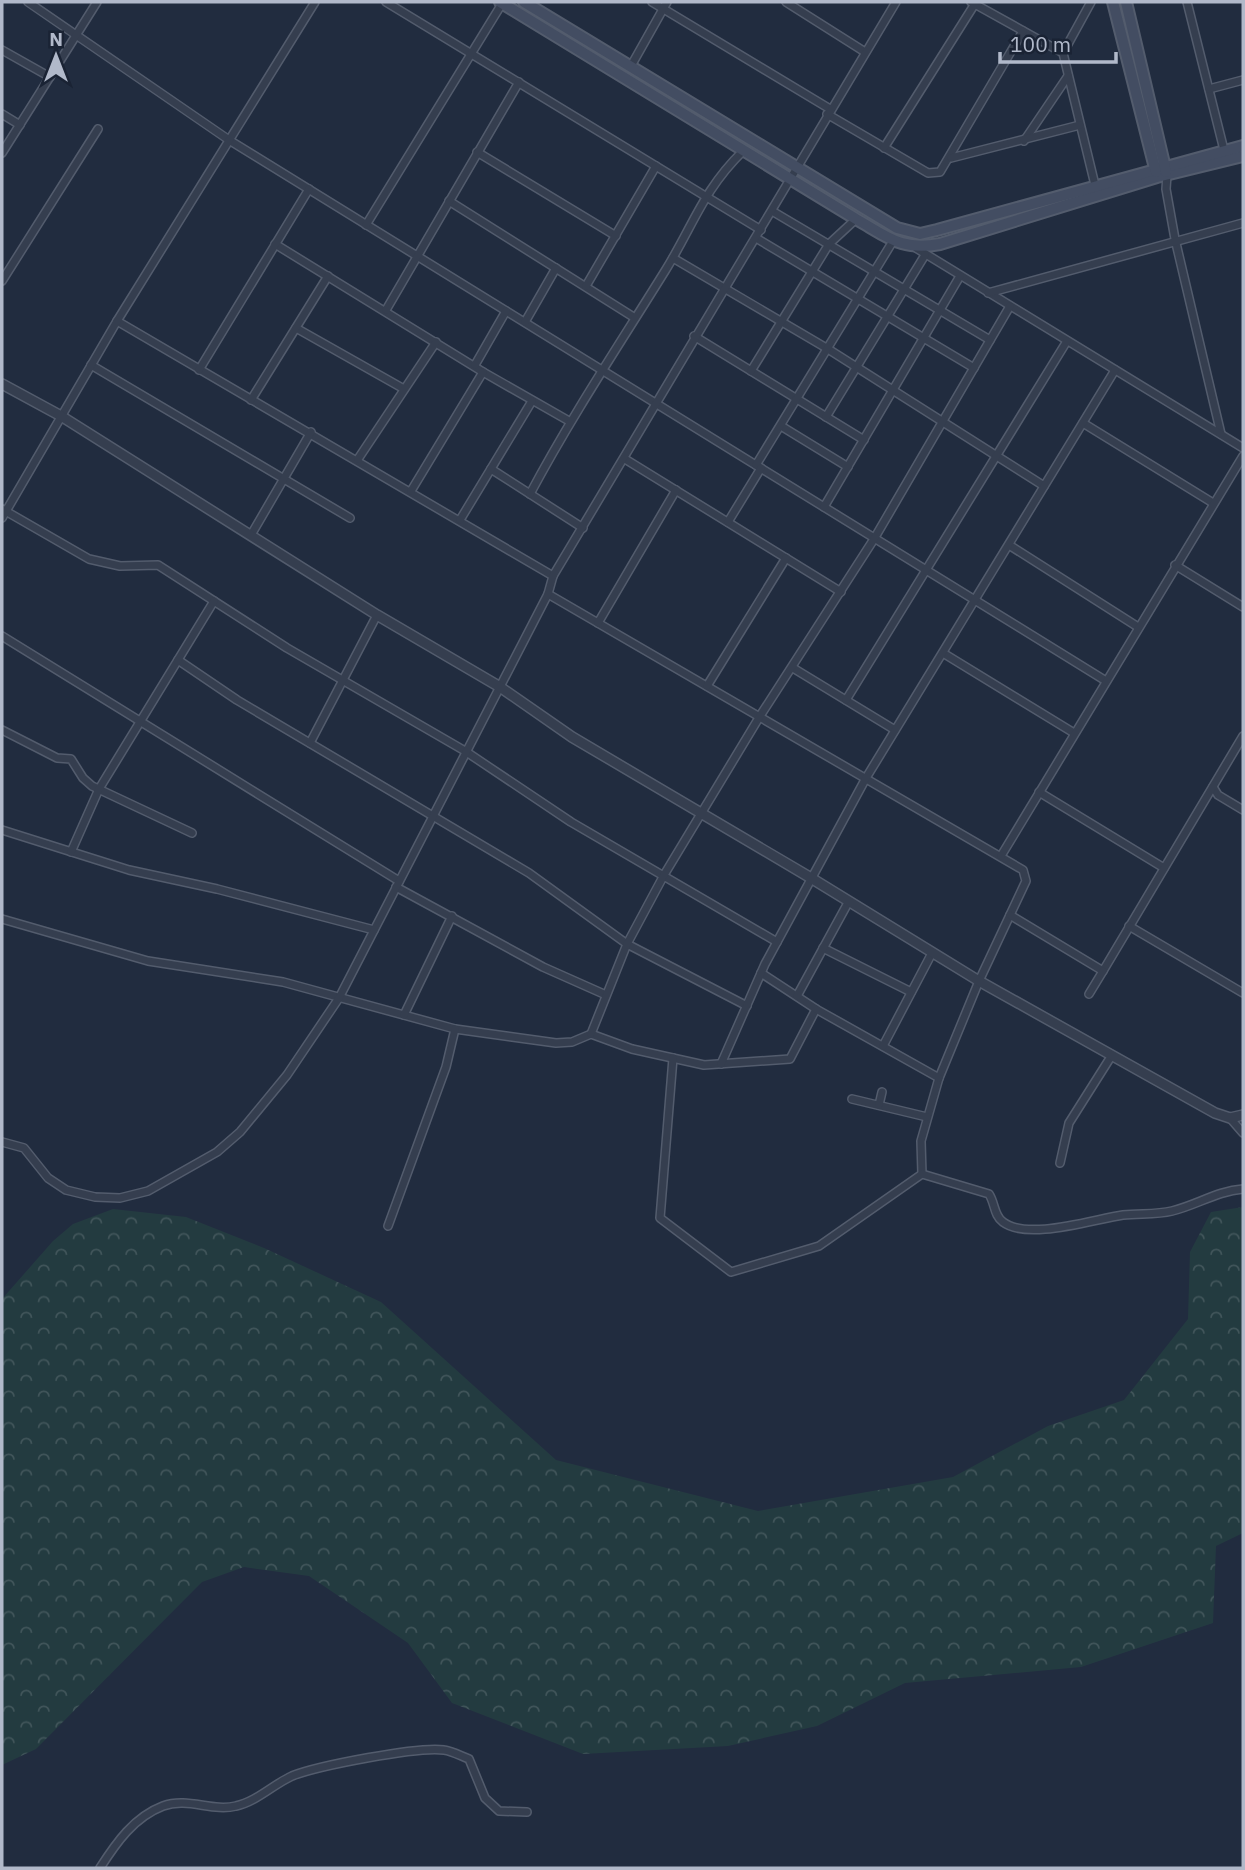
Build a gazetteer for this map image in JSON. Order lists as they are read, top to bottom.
{
  "scale_bar": "100 m",
  "north": "top"
}
